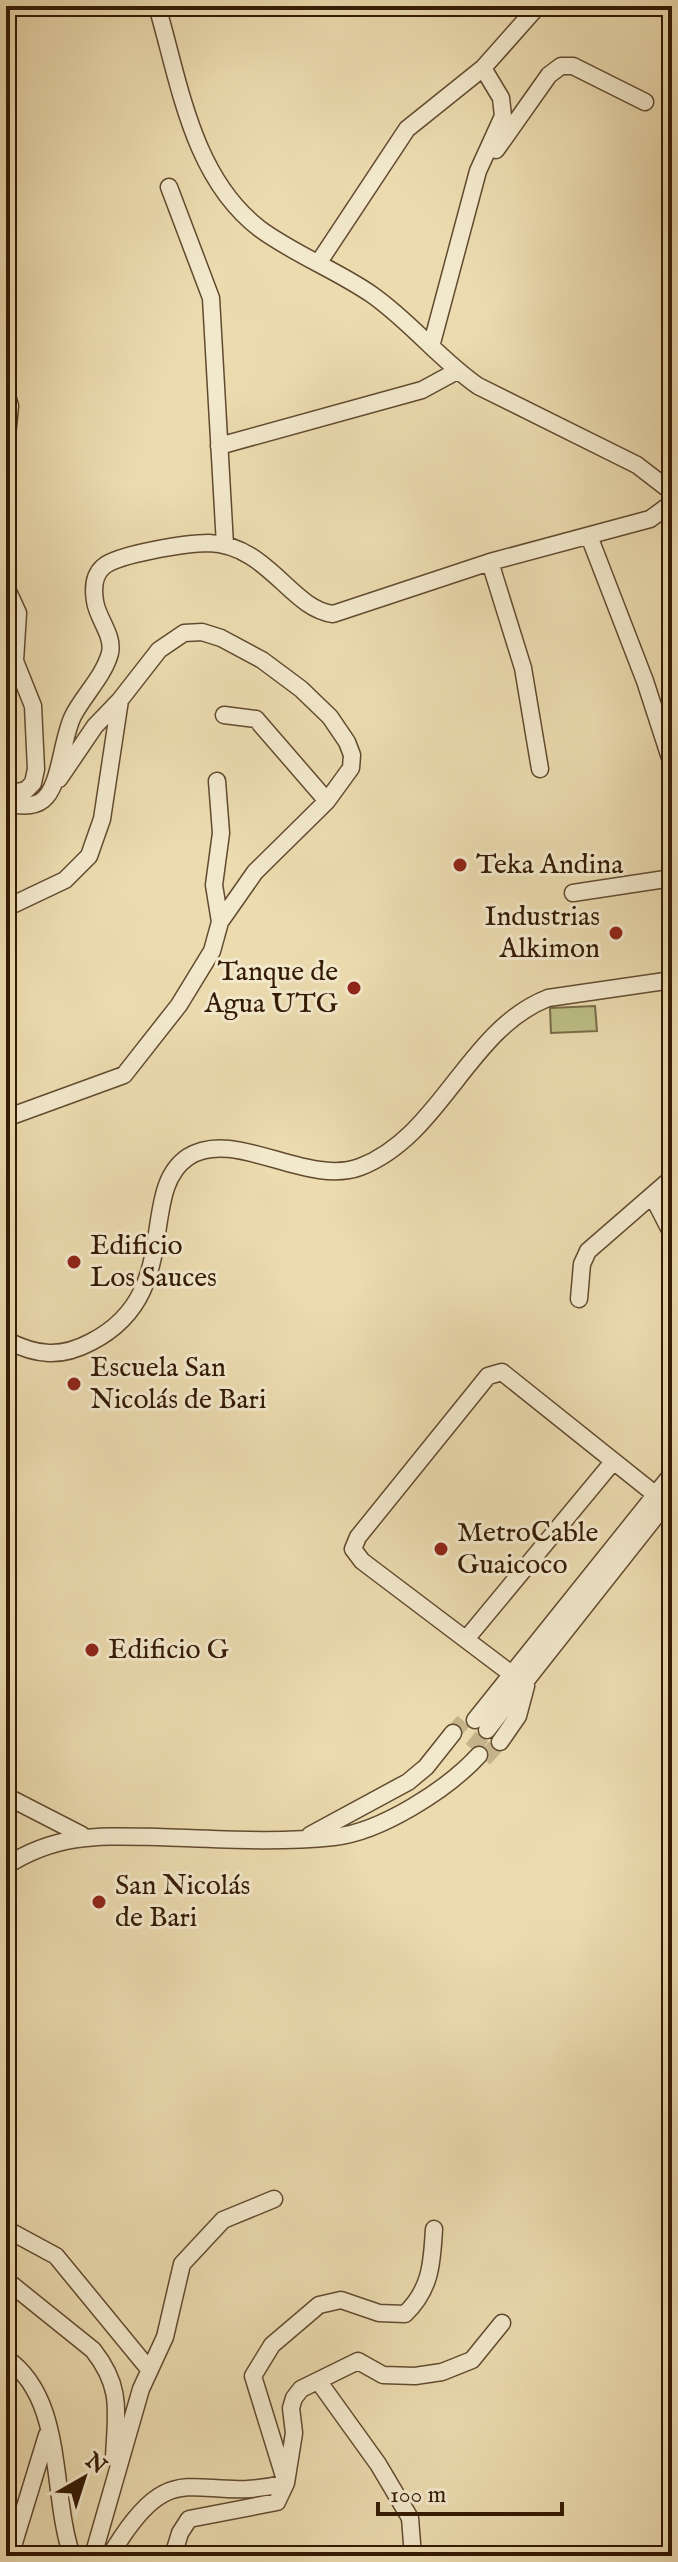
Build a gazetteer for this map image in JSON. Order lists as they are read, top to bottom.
{
  "places": [
    "Teka Andina",
    "Industrias Alkimon",
    "Tanque de Agua UTG",
    "Edificio Los Sauces",
    "Escuela San Nicolás de Bari",
    "MetroCable Guaicoco",
    "Edificio G",
    "San Nicolás de Bari"
  ],
  "scale_bar": "100 m",
  "north": "top right"
}
